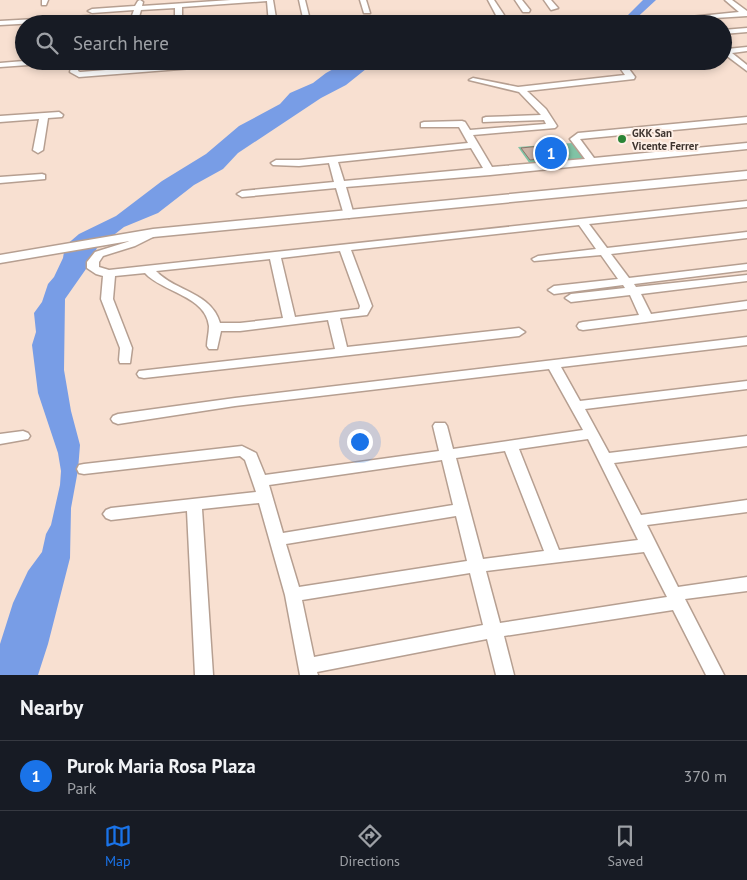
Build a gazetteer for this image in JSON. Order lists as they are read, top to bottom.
{
  "places": ["GKK San Vicente Ferrer"],
  "page": {
    "search": "Search here",
    "pins": "1",
    "heading": "Nearby",
    "list": [
      {
        "mark": "1",
        "name": "Purok Maria Rosa Plaza",
        "note": "Park",
        "value": "370 m"
      }
    ],
    "nav": ["Map", "Directions", "Saved"]
  }
}
